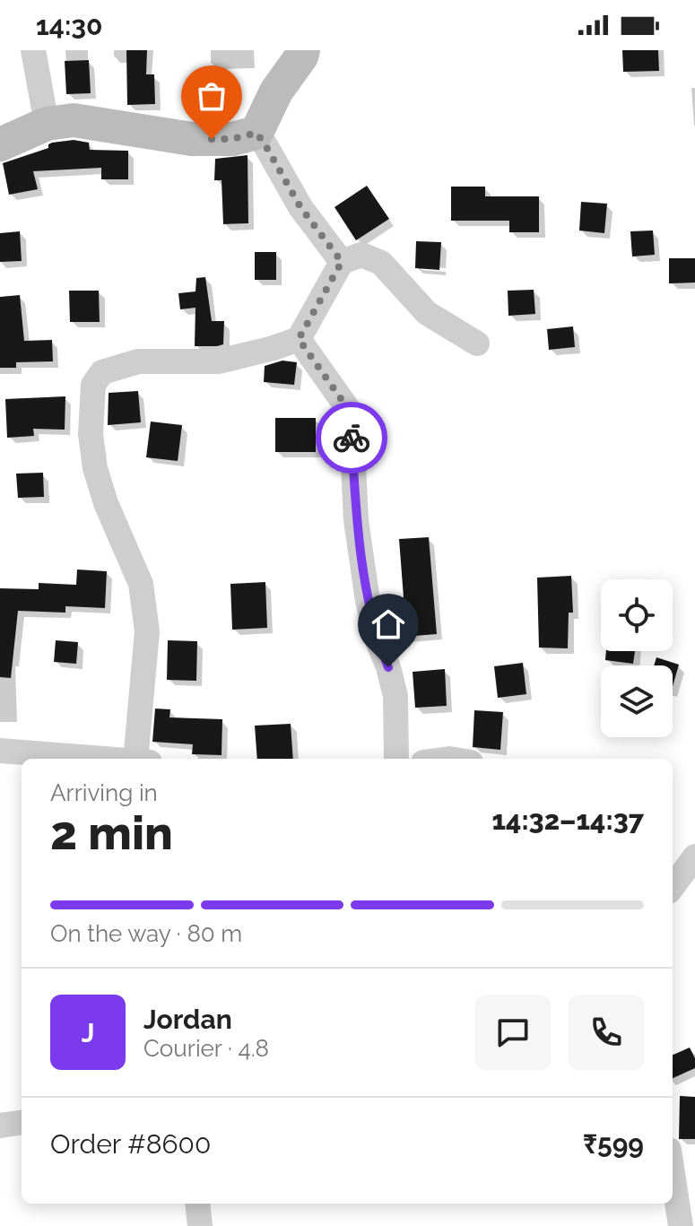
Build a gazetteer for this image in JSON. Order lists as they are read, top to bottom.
{
  "page": {
    "status": "14:30",
    "heading": ["2 min", "Arriving in", "14:32–14:37"],
    "panel": [
      "Jordan",
      "Courier · 4.8",
      "Order #8600",
      "₹599"
    ],
    "bar": "On the way · 80 m",
    "round": "J"
  }
}
